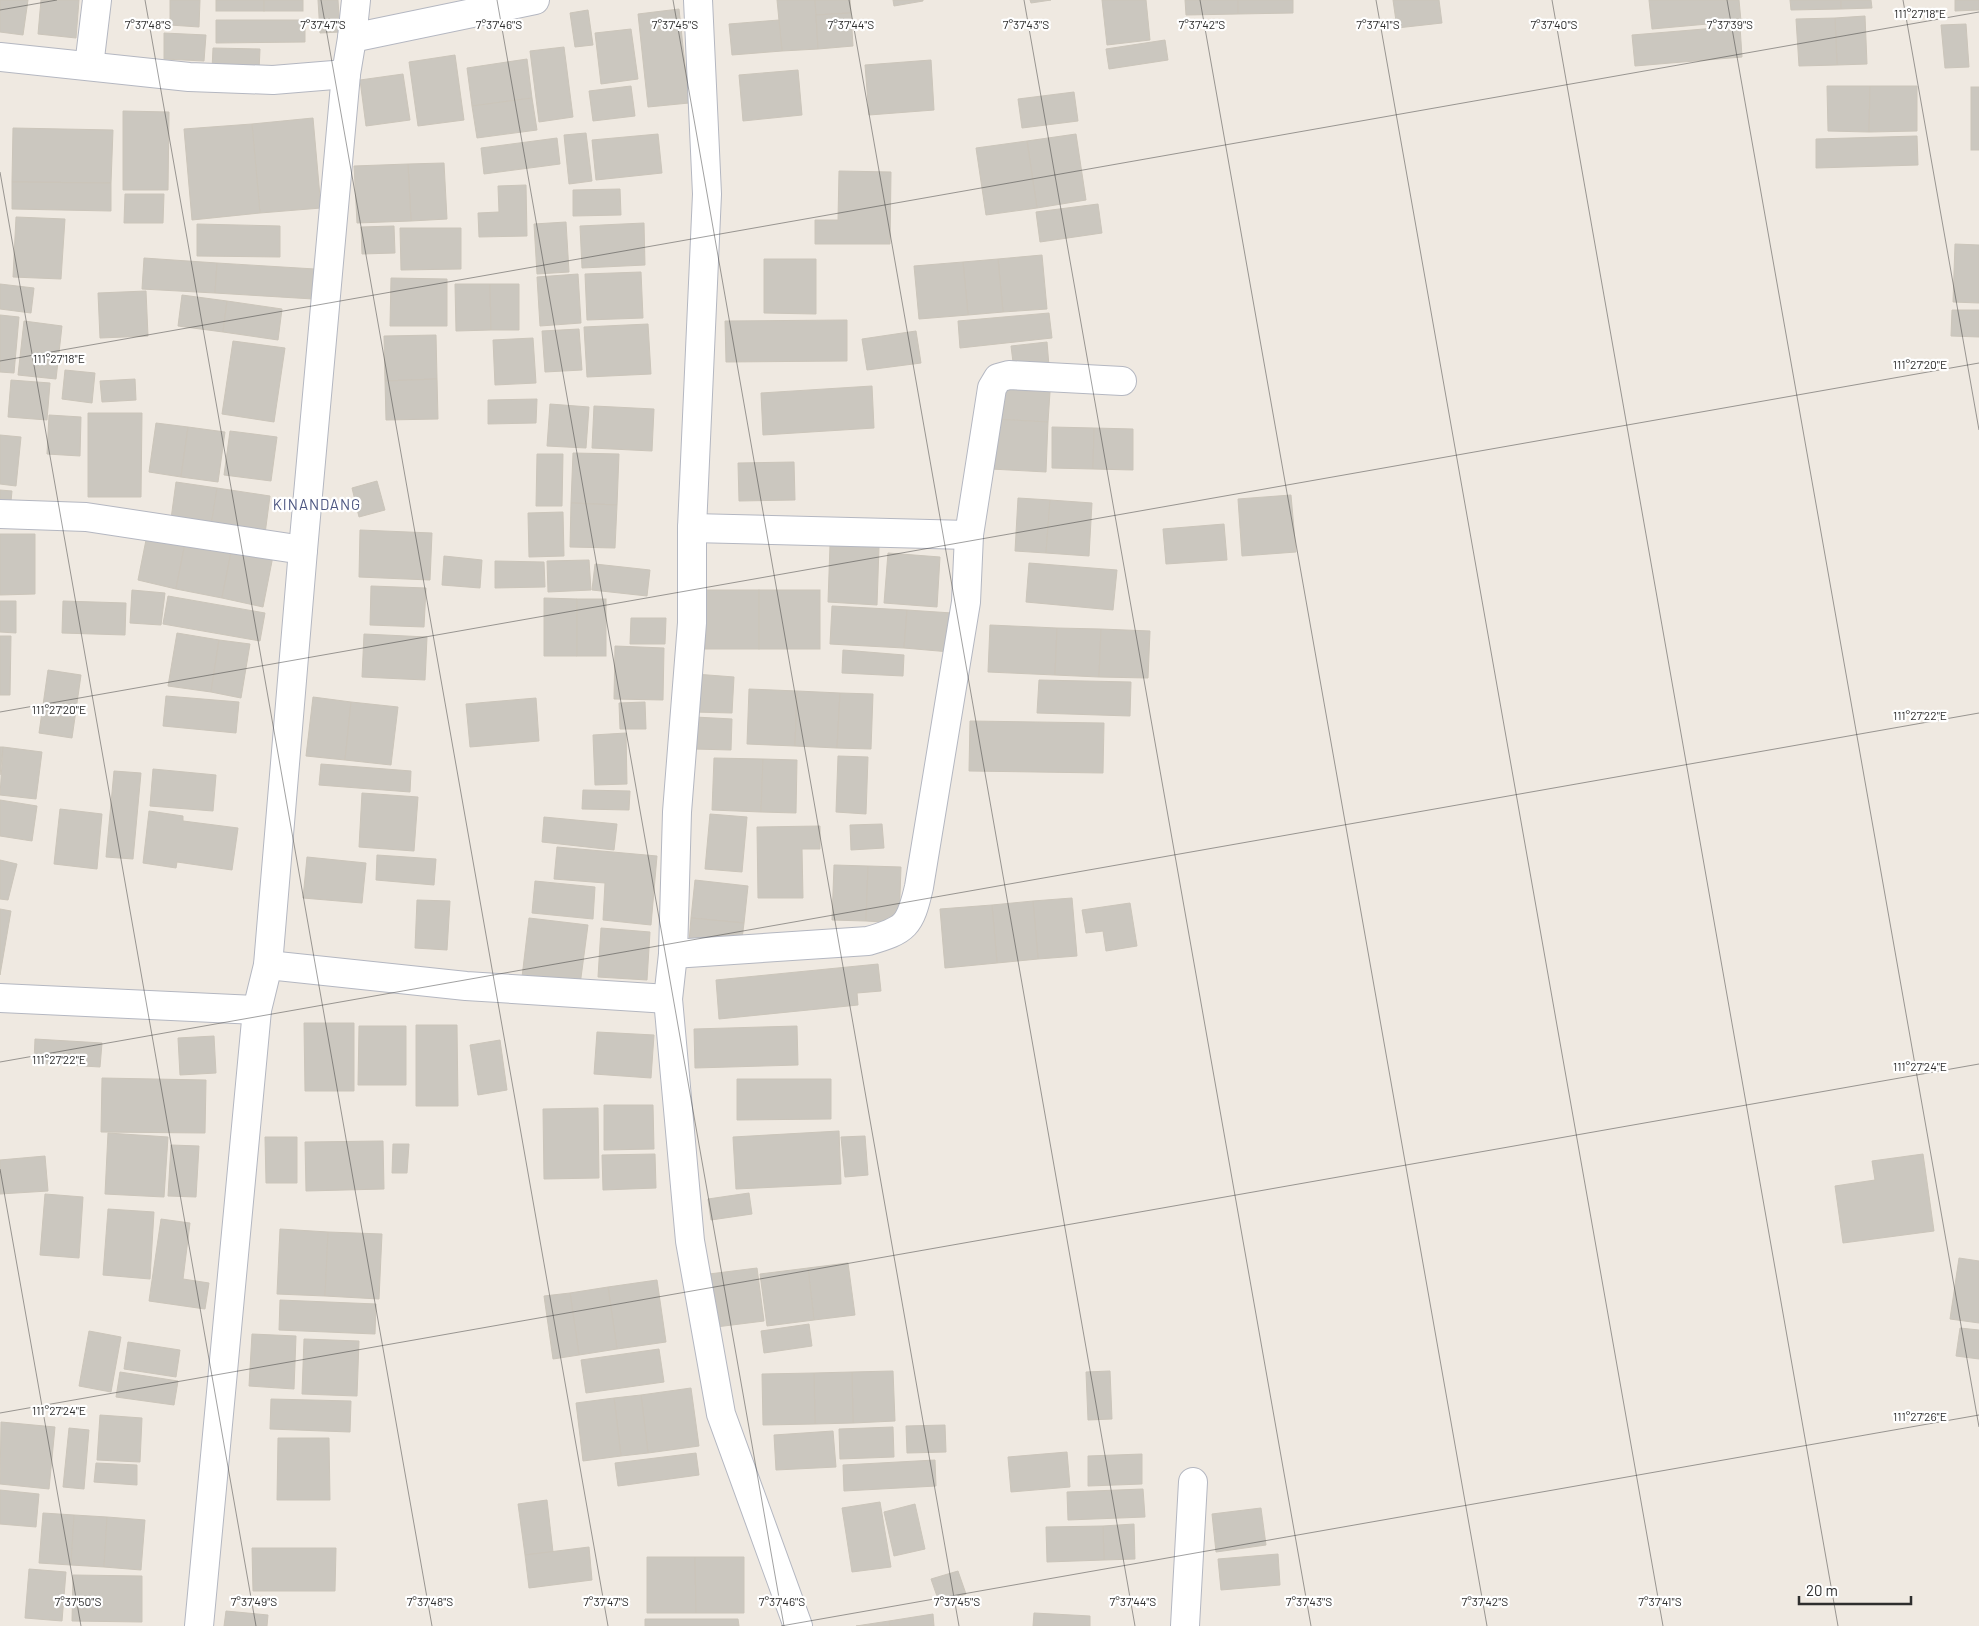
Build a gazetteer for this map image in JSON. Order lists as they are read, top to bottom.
{
  "districts": ["KINANDANG"],
  "scale_bar": "20 m",
  "coordinates": [
    "111°27'18\"E",
    "7°37'48\"S",
    "7°37'47\"S",
    "7°37'46\"S",
    "7°37'45\"S",
    "7°37'44\"S",
    "7°37'43\"S",
    "7°37'42\"S",
    "7°37'41\"S",
    "7°37'40\"S",
    "7°37'39\"S",
    "111°27'20\"E",
    "111°27'22\"E",
    "111°27'24\"E",
    "111°27'26\"E",
    "7°37'50\"S",
    "7°37'49\"S"
  ]
}
